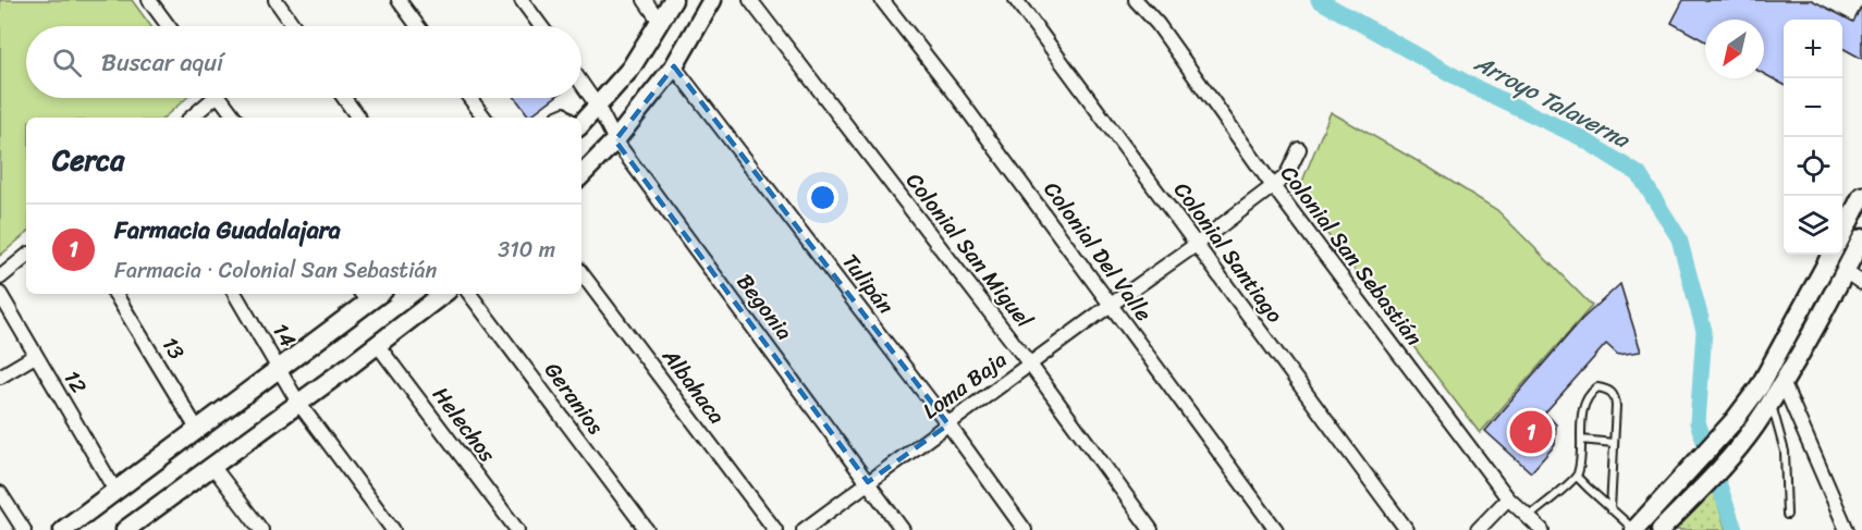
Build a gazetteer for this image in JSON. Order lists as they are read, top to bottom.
{
  "streets": {
    "street": [
      "Colonial San Miguel",
      "Colonial Del Valle",
      "Colonial Santiago",
      "Colonial San Sebastián",
      "Tulipán",
      "Begonia",
      "14",
      "13",
      "12",
      "Loma Baja",
      "Albahaca",
      "Geranios",
      "Helechos"
    ]
  },
  "crossings": [
    ["Colonial San Miguel", "Loma Baja"],
    ["Colonial Del Valle", "Loma Baja"],
    ["Colonial Santiago", "Loma Baja"],
    ["Colonial San Sebastián", "Loma Baja"],
    ["Tulipán", "Loma Baja"],
    ["Begonia", "Loma Baja"]
  ],
  "water": ["Arroyo Talaverna"],
  "north": "bottom left",
  "page": {
    "map_buttons": ["+", "−"],
    "search": "Buscar aquí",
    "heading": "Cerca",
    "list": [
      {
        "mark": "1",
        "name": "Farmacia Guadalajara",
        "note": "Farmacia · Colonial San Sebastián",
        "value": "310 m"
      }
    ],
    "pins": "1"
  }
}
